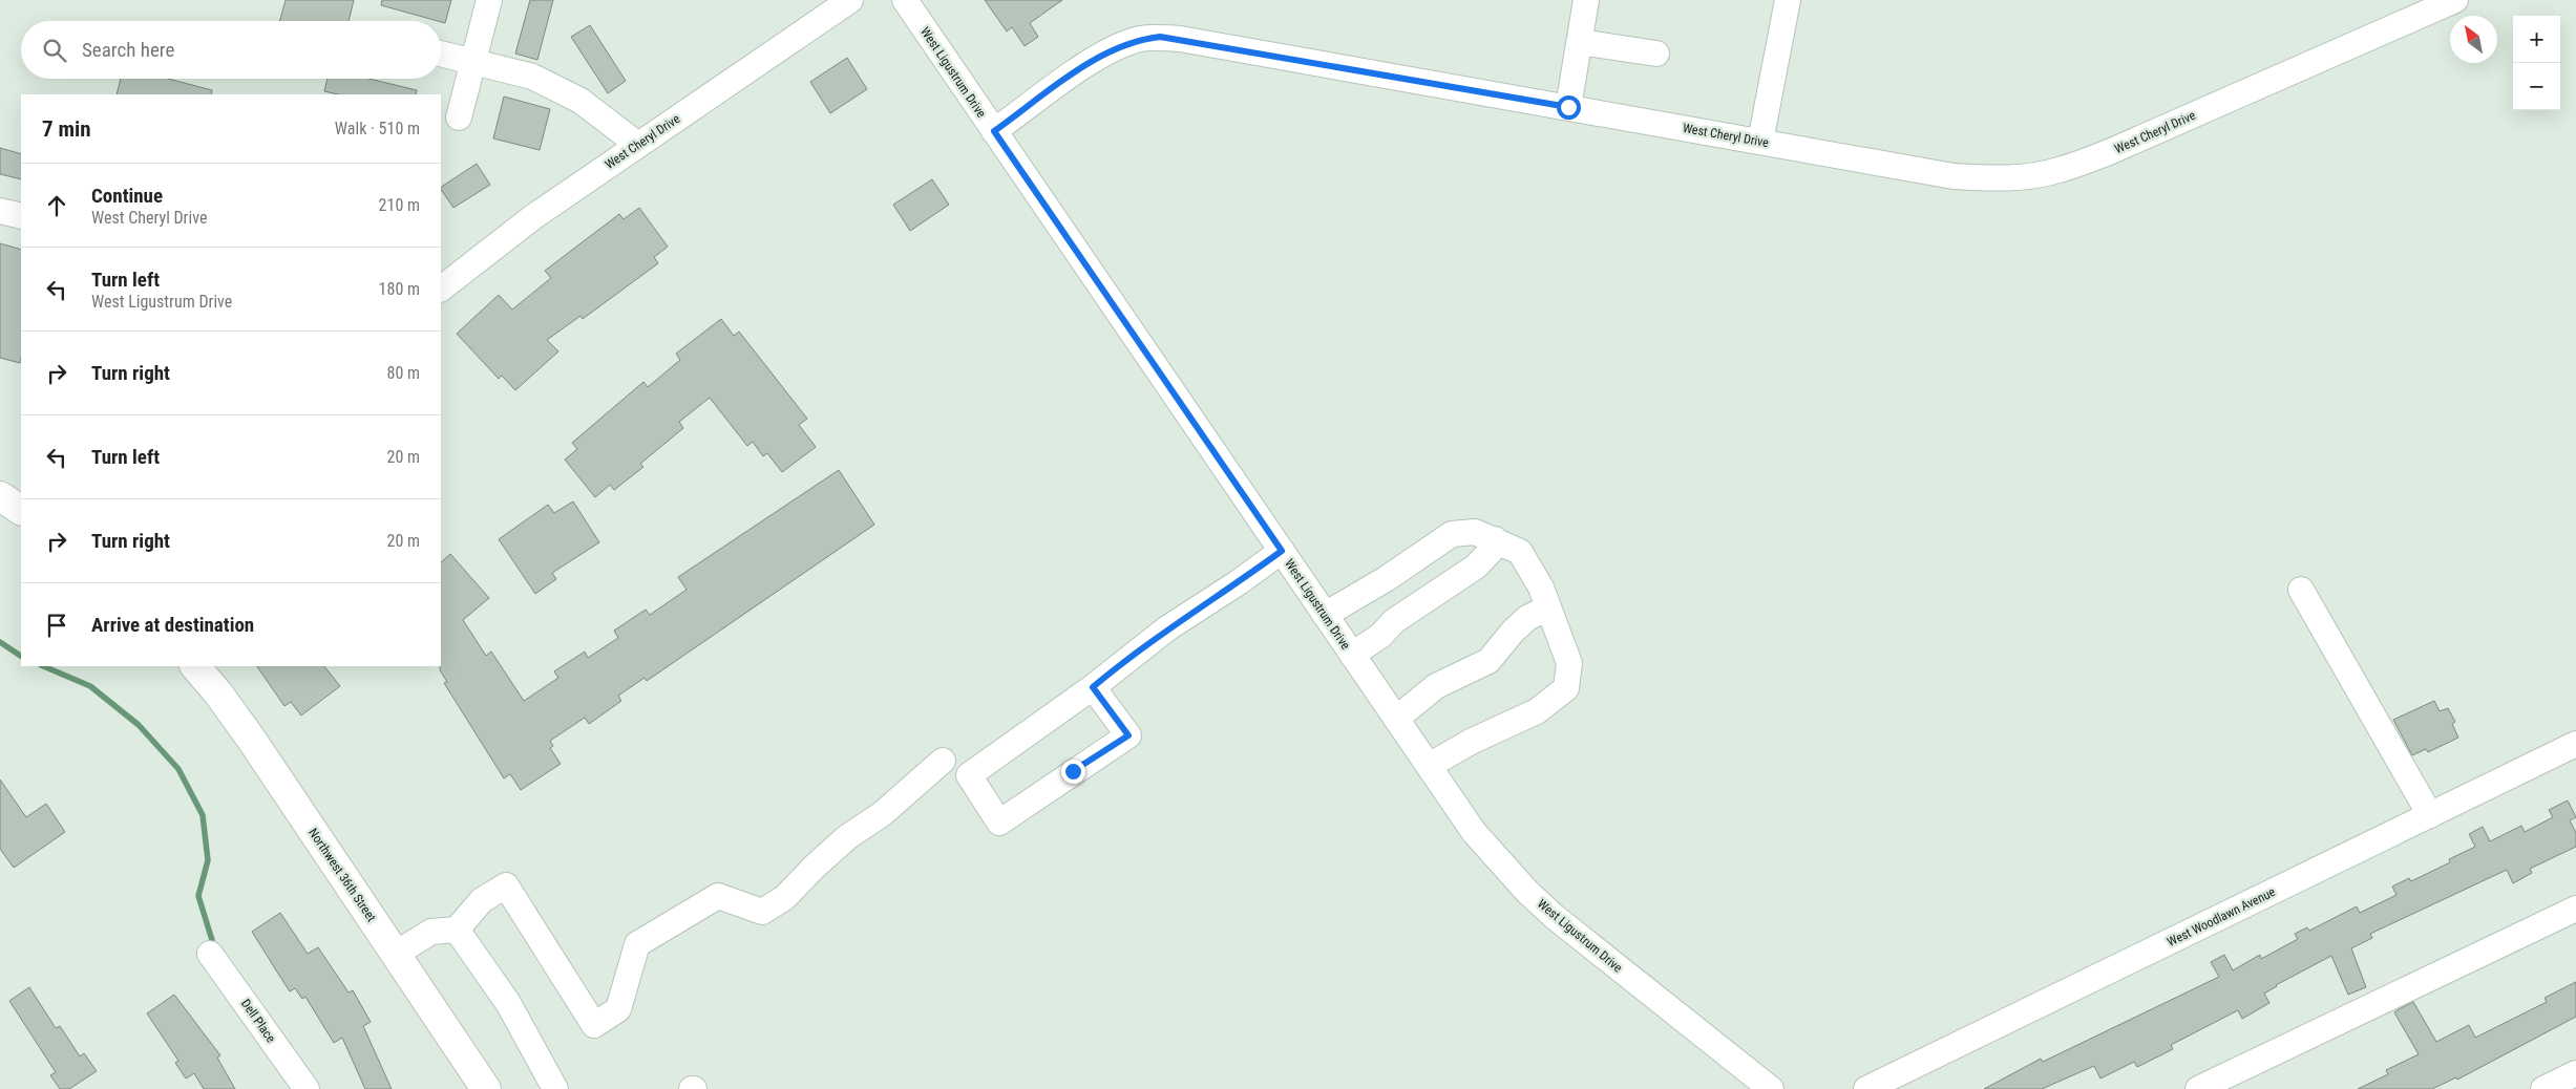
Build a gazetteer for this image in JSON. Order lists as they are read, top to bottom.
{
  "streets": {
    "main road": ["Northwest 36th Street"],
    "street": [
      "West Ligustrum Drive",
      "West Cheryl Drive",
      "West Woodlawn Avenue",
      "Dell Place"
    ]
  },
  "crossings": [
    ["West Ligustrum Drive", "West Cheryl Drive"]
  ],
  "north": "top left",
  "page": {
    "map_buttons": ["+", "−"],
    "search": "Search here",
    "heading": ["7 min", "Walk · 510 m"],
    "list": [
      ["Continue", "West Cheryl Drive", "210 m"],
      ["Turn left", "West Ligustrum Drive", "180 m"],
      ["Turn right", "80 m"],
      ["Turn left", "20 m"],
      ["Turn right", "20 m"],
      "Arrive at destination"
    ]
  }
}
